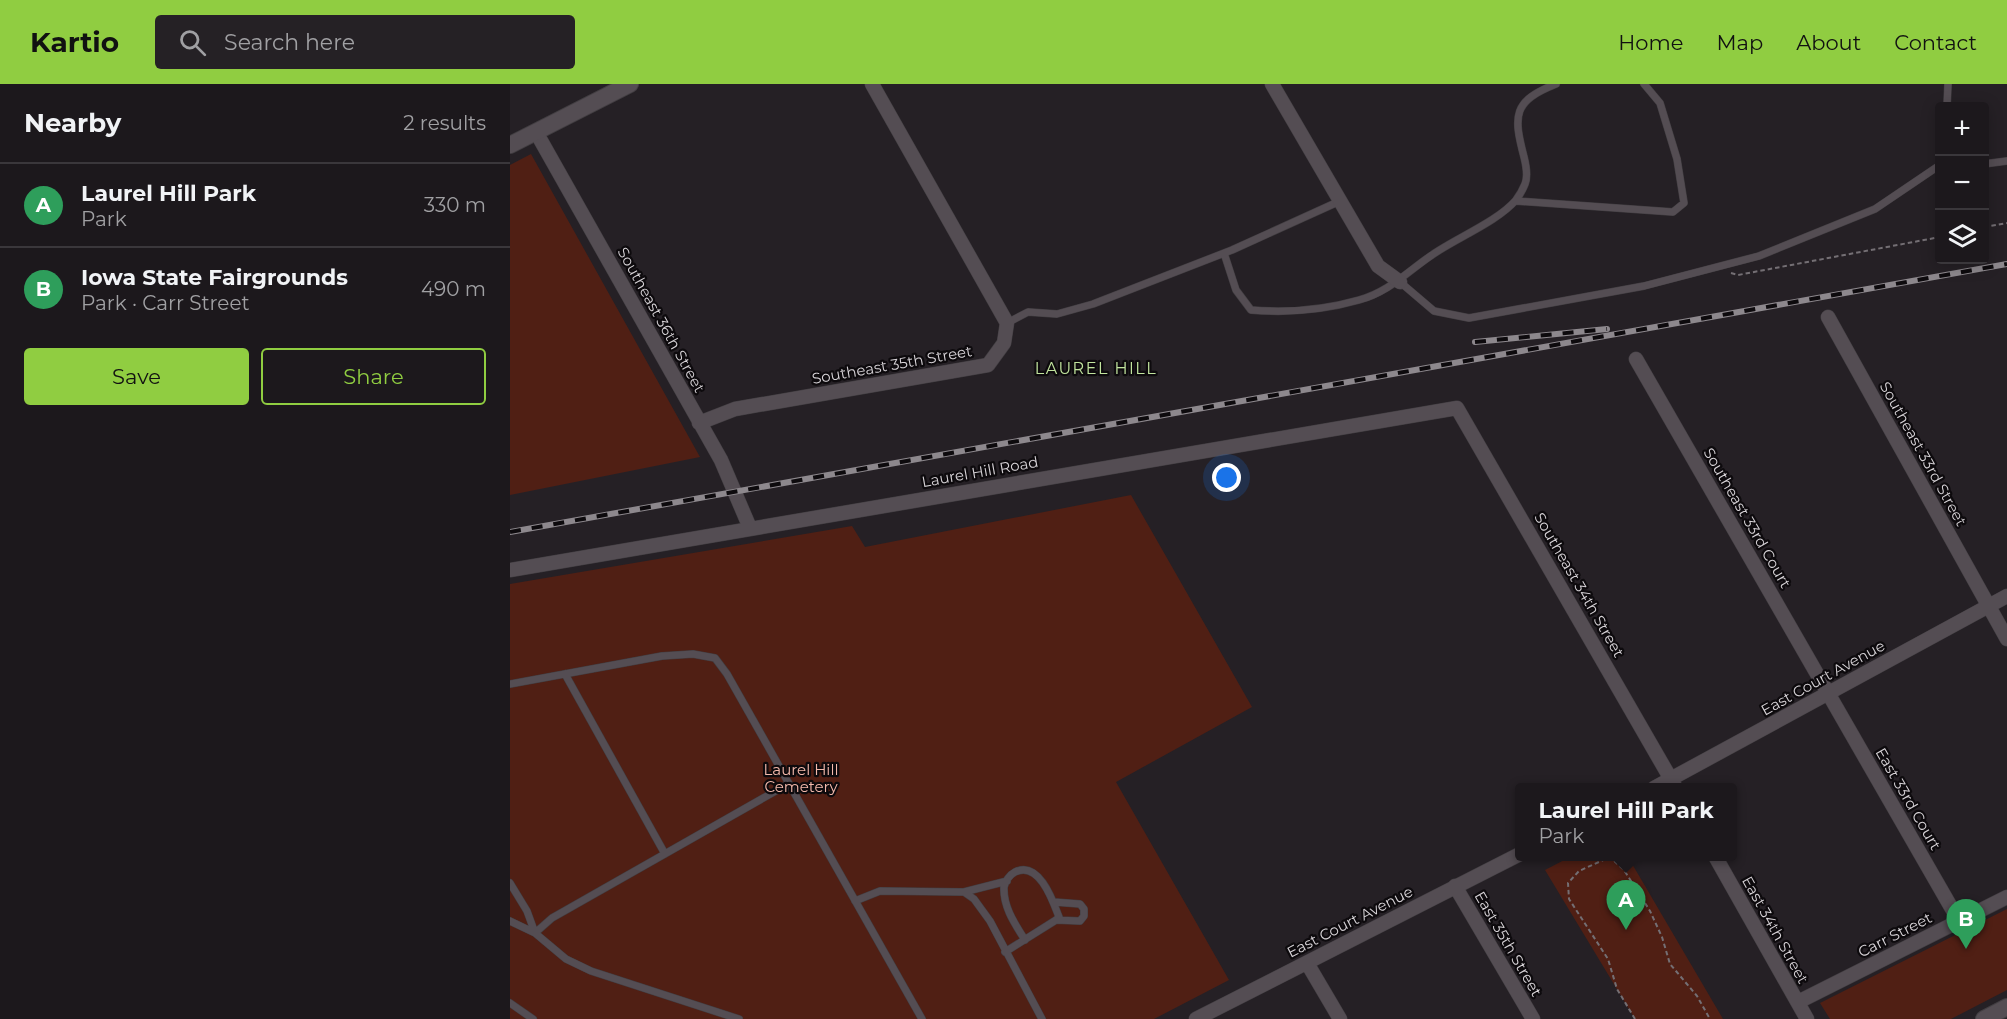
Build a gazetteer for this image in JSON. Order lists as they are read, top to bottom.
{
  "streets": {
    "street": [
      "Southeast 36th Street",
      "Southeast 35th Street",
      "Southeast 33rd Street",
      "Laurel Hill Road",
      "Southeast 33rd Court",
      "Southeast 34th Street",
      "East Court Avenue",
      "East 33rd Court",
      "East 34th Street",
      "Carr Street",
      "East 35th Street"
    ]
  },
  "crossings": [
    ["Southeast 36th Street", "Southeast 35th Street"],
    ["Southeast 36th Street", "Laurel Hill Road"],
    ["Southeast 33rd Street", "East Court Avenue"],
    ["Laurel Hill Road", "Southeast 34th Street"],
    ["Southeast 33rd Court", "East Court Avenue"],
    ["Southeast 33rd Court", "East 33rd Court"],
    ["Southeast 34th Street", "East Court Avenue"],
    ["East Court Avenue", "East 33rd Court"],
    ["East Court Avenue", "East 35th Street"],
    ["East 33rd Court", "Carr Street"],
    ["East 34th Street", "Carr Street"]
  ],
  "districts": ["LAUREL HILL"],
  "parks": ["Laurel Hill Cemetery"],
  "page": {
    "header": "Kartio",
    "search": "Search here",
    "nav": [
      "Home",
      "Map",
      "About",
      "Contact"
    ],
    "heading": ["Nearby", "2 results"],
    "map_buttons": ["+", "−"],
    "list": [
      {
        "mark": "A",
        "name": "Laurel Hill Park",
        "note": "Park",
        "value": "330 m"
      },
      {
        "mark": "B",
        "name": "Iowa State Fairgrounds",
        "note": "Park · Carr Street",
        "value": "490 m"
      }
    ],
    "buttons": ["Save", "Share"],
    "popup": ["Laurel Hill Park", "Park"],
    "pins": ["A", "B"]
  }
}
